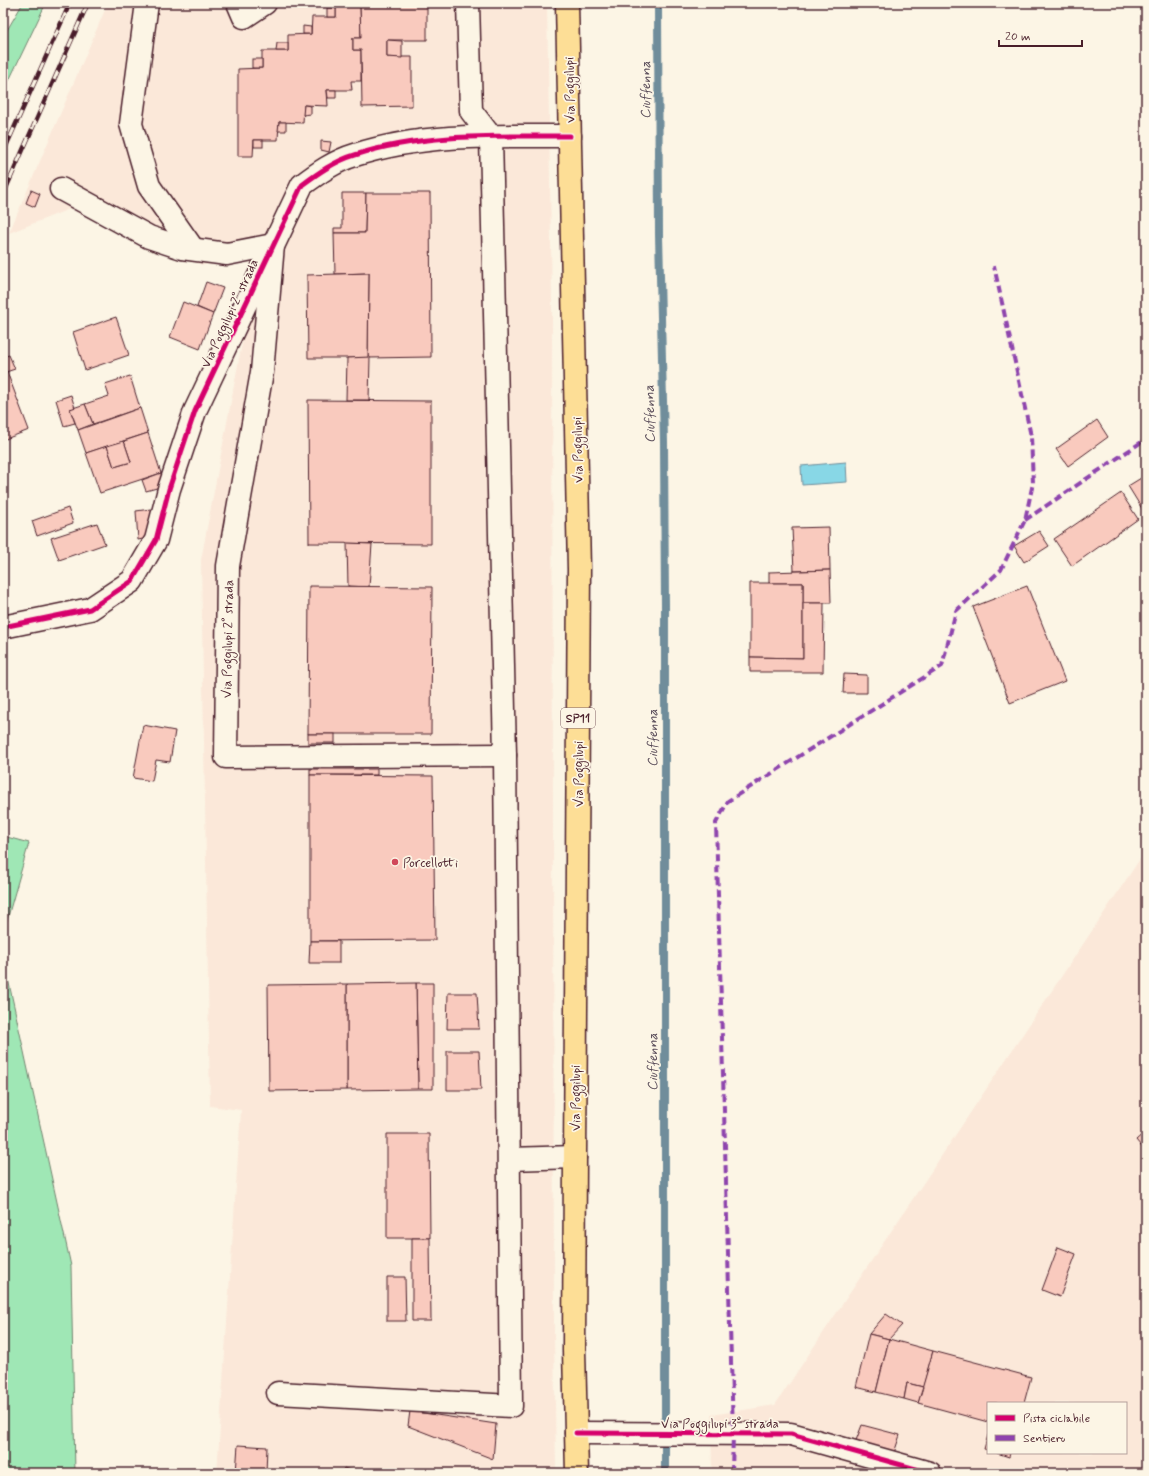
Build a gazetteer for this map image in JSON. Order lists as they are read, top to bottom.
{
  "streets": {
    "main road": ["Via Poggilupi", "SP11"],
    "street": ["Via Poggilupi 2° strada", "Via Poggilupi 3° strada"]
  },
  "crossings": [
    ["Via Poggilupi", "Via Poggilupi 2° strada"],
    ["Via Poggilupi", "Via Poggilupi 3° strada"]
  ],
  "water": ["Ciuffenna"],
  "places": ["Porcellotti"],
  "legend": ["Pista ciclabile", "Sentiero"],
  "scale_bar": "20 m"
}
